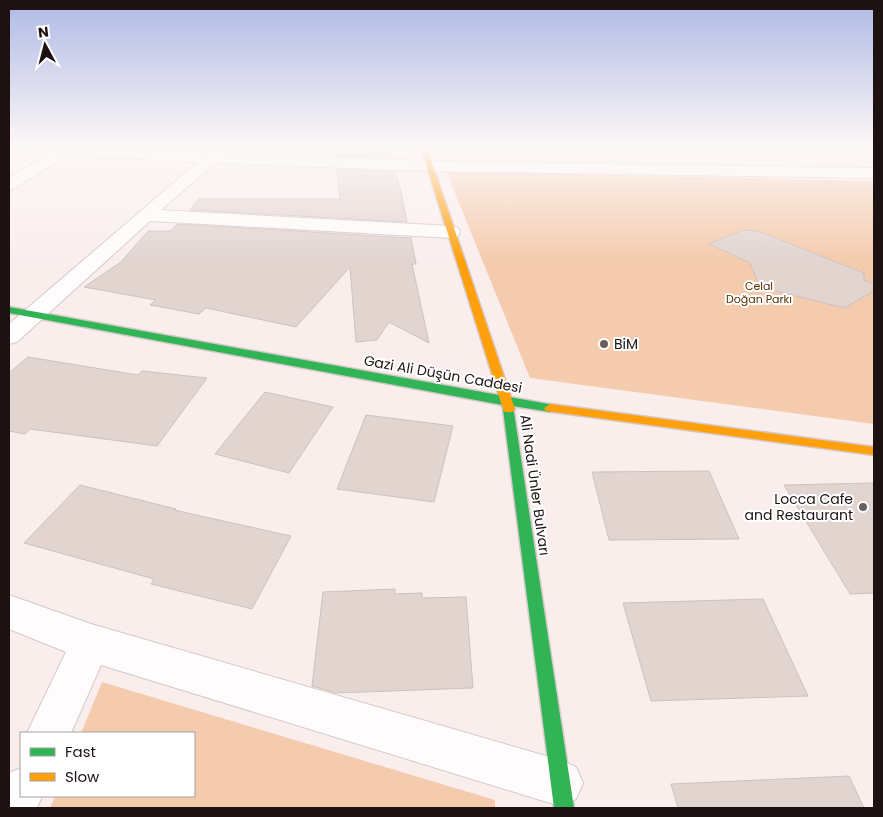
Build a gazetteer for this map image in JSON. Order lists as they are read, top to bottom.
{
  "streets": {
    "street": ["Gazi Ali Düşün Caddesi", "Ali Nadi Ünler Bulvarı"]
  },
  "crossings": [
    ["Gazi Ali Düşün Caddesi", "Ali Nadi Ünler Bulvarı"]
  ],
  "parks": ["Celal Doğan Parkı"],
  "places": ["BiM", "Locca Cafe and Restaurant"],
  "legend": ["Fast", "Slow"],
  "north": "top"
}
